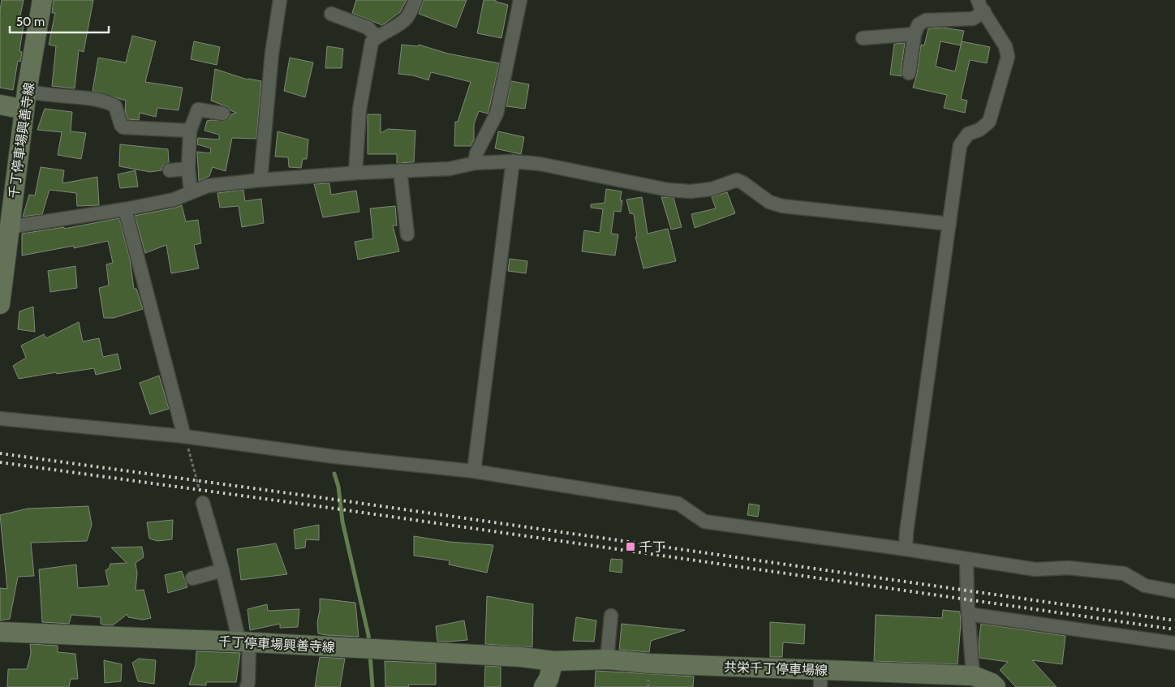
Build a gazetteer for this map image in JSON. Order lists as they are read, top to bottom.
{
  "streets": {
    "main road": ["千丁停車場興善寺線", "共栄千丁停車場線"]
  },
  "crossings": [
    ["千丁停車場興善寺線", "共栄千丁停車場線"]
  ],
  "places": {
    "transit": ["千丁"]
  },
  "scale_bar": "50 m"
}
